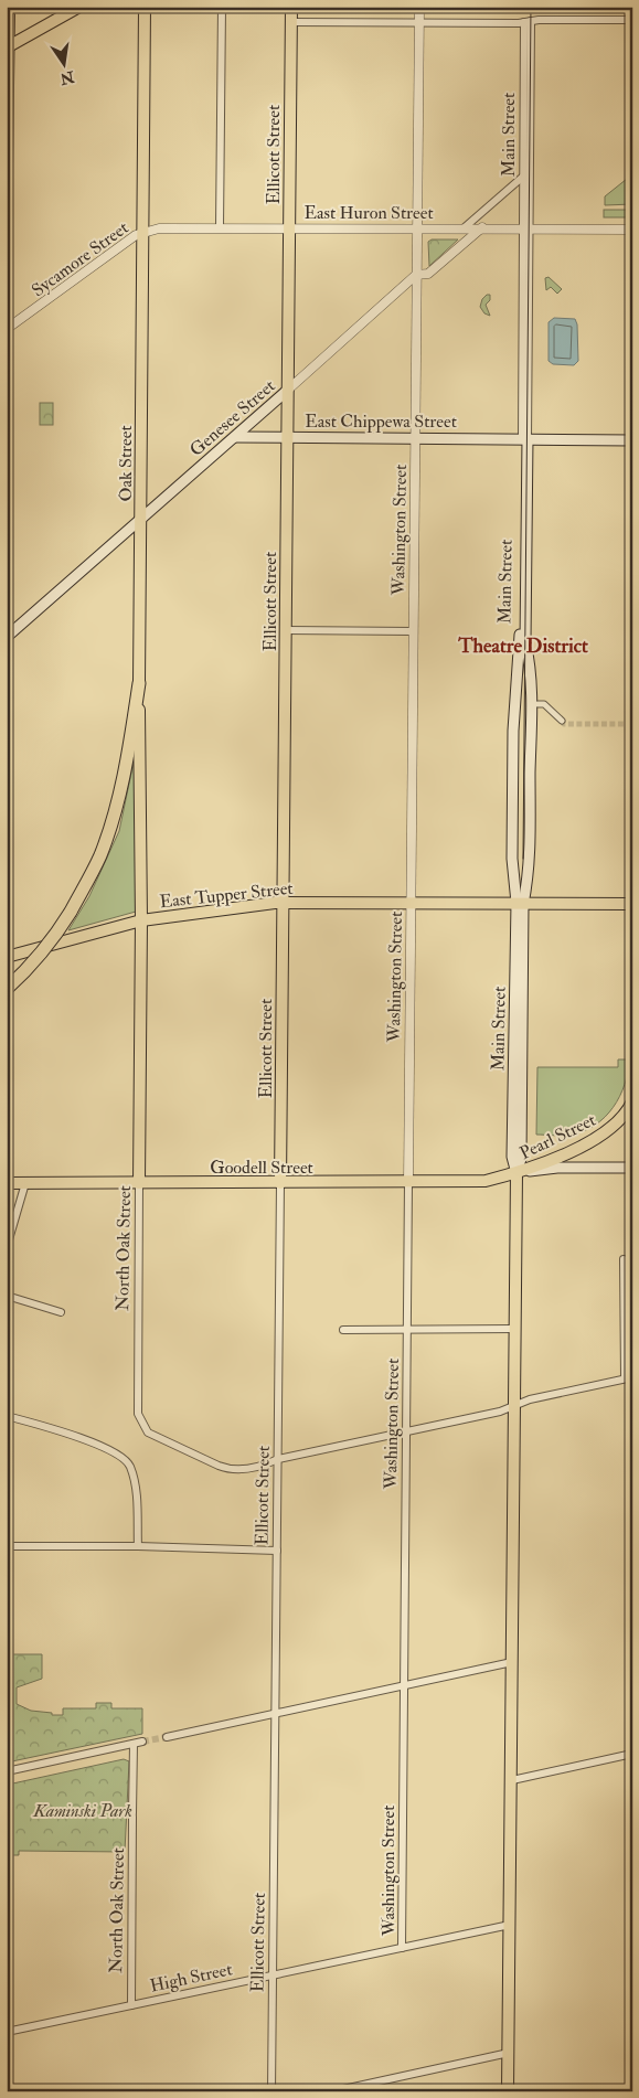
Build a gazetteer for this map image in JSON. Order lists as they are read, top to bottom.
{
  "streets": {
    "main road": [
      "Main Street",
      "Ellicott Street",
      "Genesee Street",
      "East Chippewa Street",
      "Oak Street",
      "East Tupper Street",
      "Pearl Street",
      "Goodell Street",
      "North Oak Street"
    ],
    "street": [
      "East Huron Street",
      "Sycamore Street",
      "Washington Street",
      "High Street"
    ]
  },
  "crossings": [
    ["Main Street", "East Huron Street"],
    ["Main Street", "East Chippewa Street"],
    ["Main Street", "East Tupper Street"],
    ["Ellicott Street", "East Huron Street"],
    ["Ellicott Street", "Genesee Street"],
    ["Ellicott Street", "East Chippewa Street"],
    ["Ellicott Street", "East Tupper Street"],
    ["Ellicott Street", "Goodell Street"],
    ["Ellicott Street", "North Oak Street"],
    ["Ellicott Street", "High Street"],
    ["East Huron Street", "Sycamore Street"],
    ["East Huron Street", "Genesee Street"],
    ["East Huron Street", "Oak Street"],
    ["East Huron Street", "Washington Street"],
    ["Sycamore Street", "Oak Street"],
    ["Genesee Street", "East Chippewa Street"],
    ["Genesee Street", "Oak Street"],
    ["Genesee Street", "Washington Street"],
    ["East Chippewa Street", "Washington Street"],
    ["Oak Street", "East Tupper Street"],
    ["Oak Street", "North Oak Street"],
    ["Washington Street", "East Tupper Street"],
    ["Washington Street", "Goodell Street"],
    ["Washington Street", "North Oak Street"],
    ["Washington Street", "High Street"],
    ["East Tupper Street", "North Oak Street"],
    ["Pearl Street", "Goodell Street"],
    ["Goodell Street", "North Oak Street"],
    ["North Oak Street", "High Street"]
  ],
  "districts": ["Theatre District"],
  "parks": ["Kaminski Park"],
  "north": "bottom"
}
